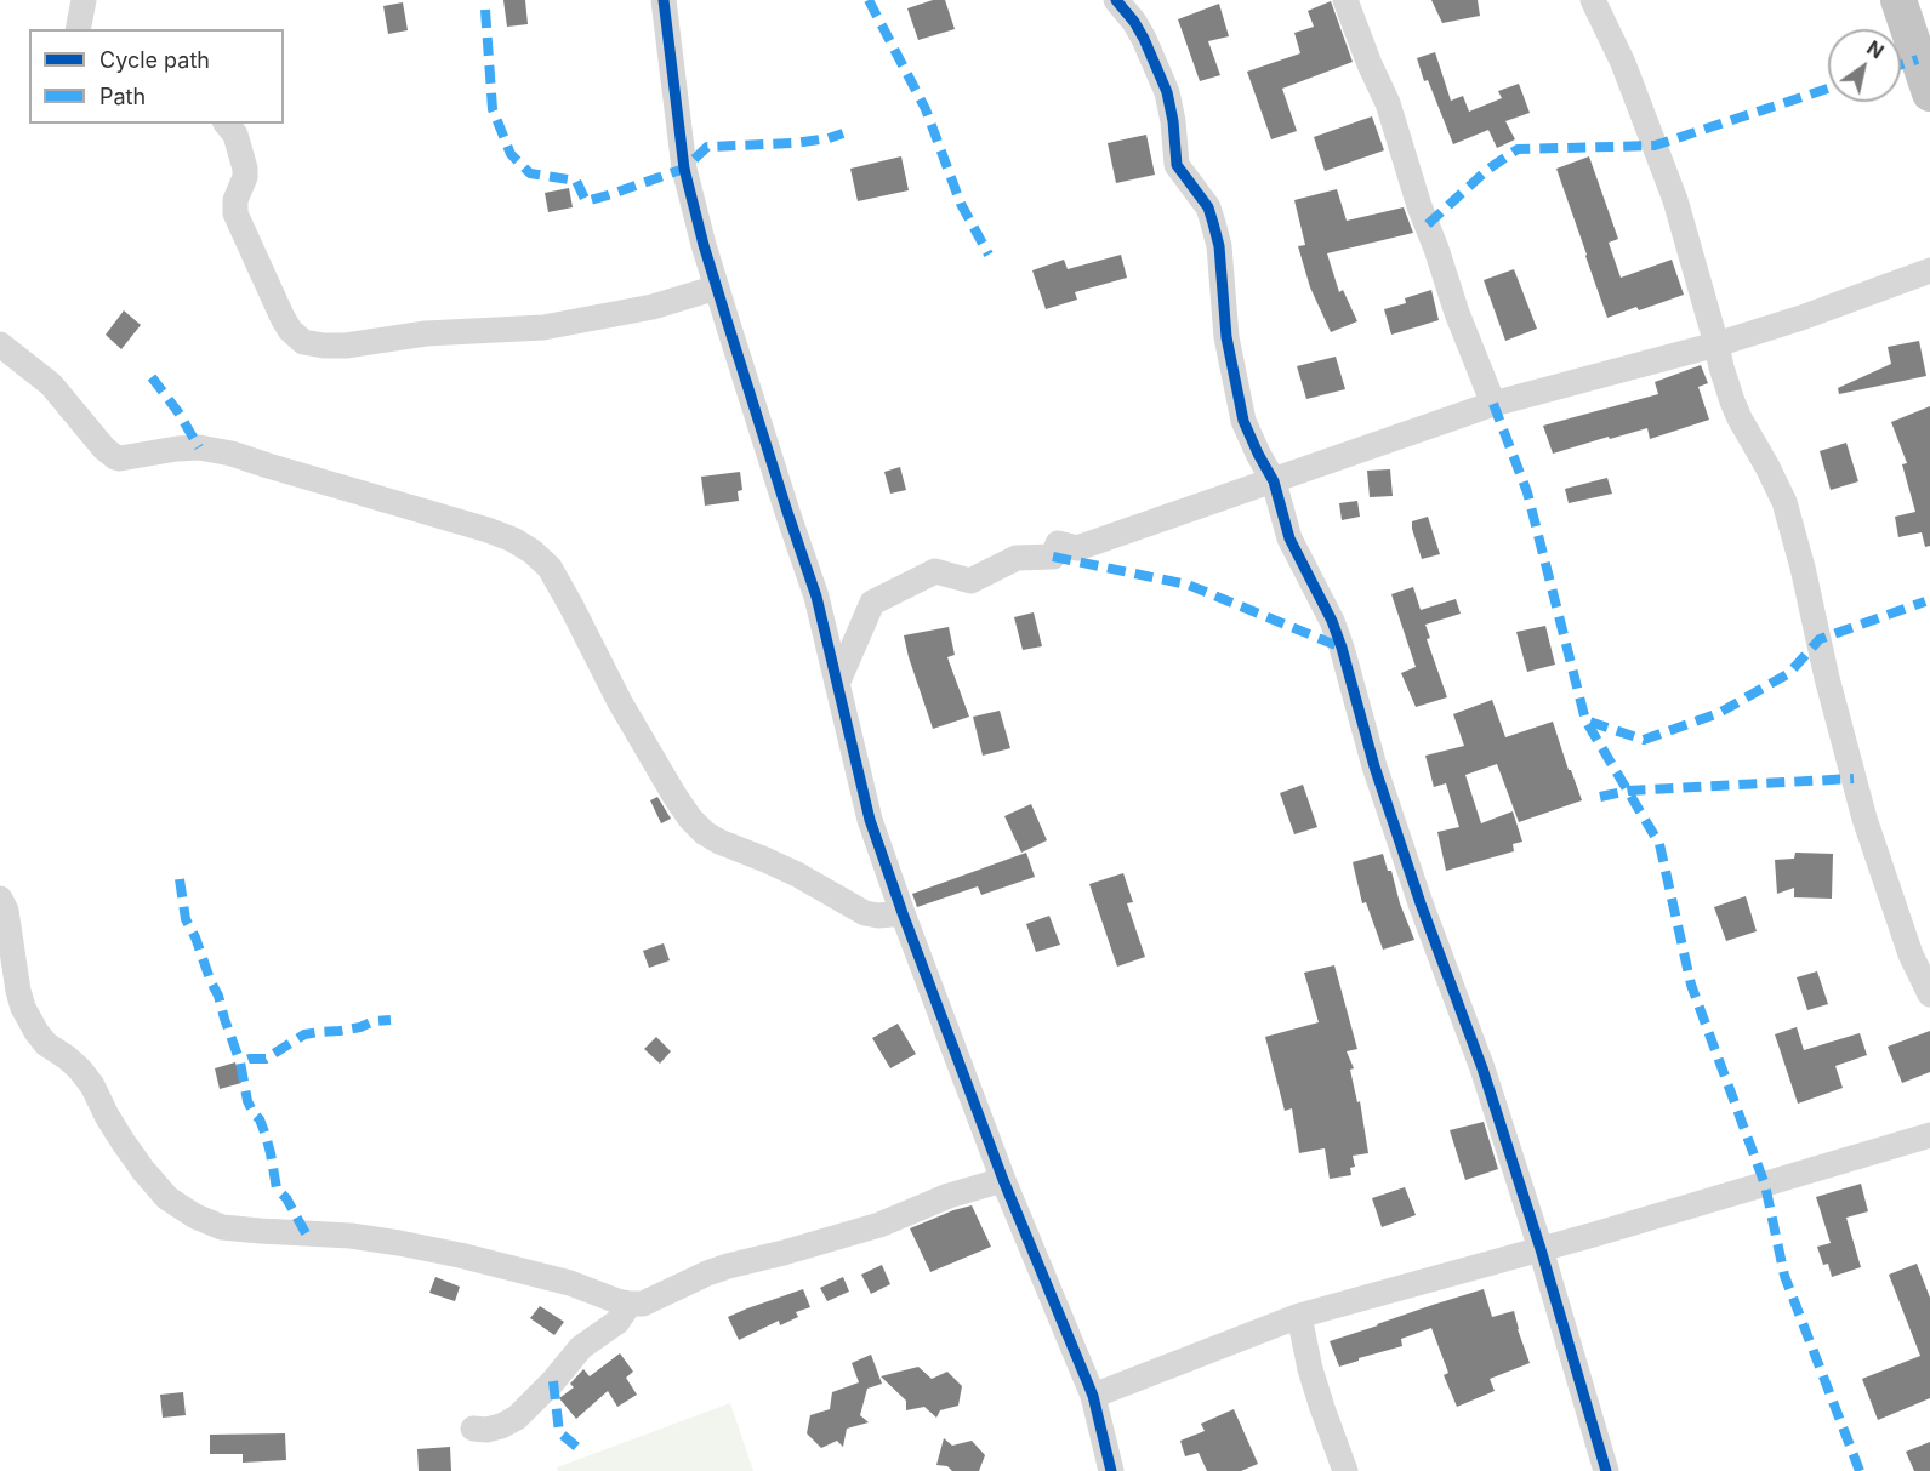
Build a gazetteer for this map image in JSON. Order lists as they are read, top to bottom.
{
  "legend": ["Cycle path", "Path"],
  "north": "top right"
}
